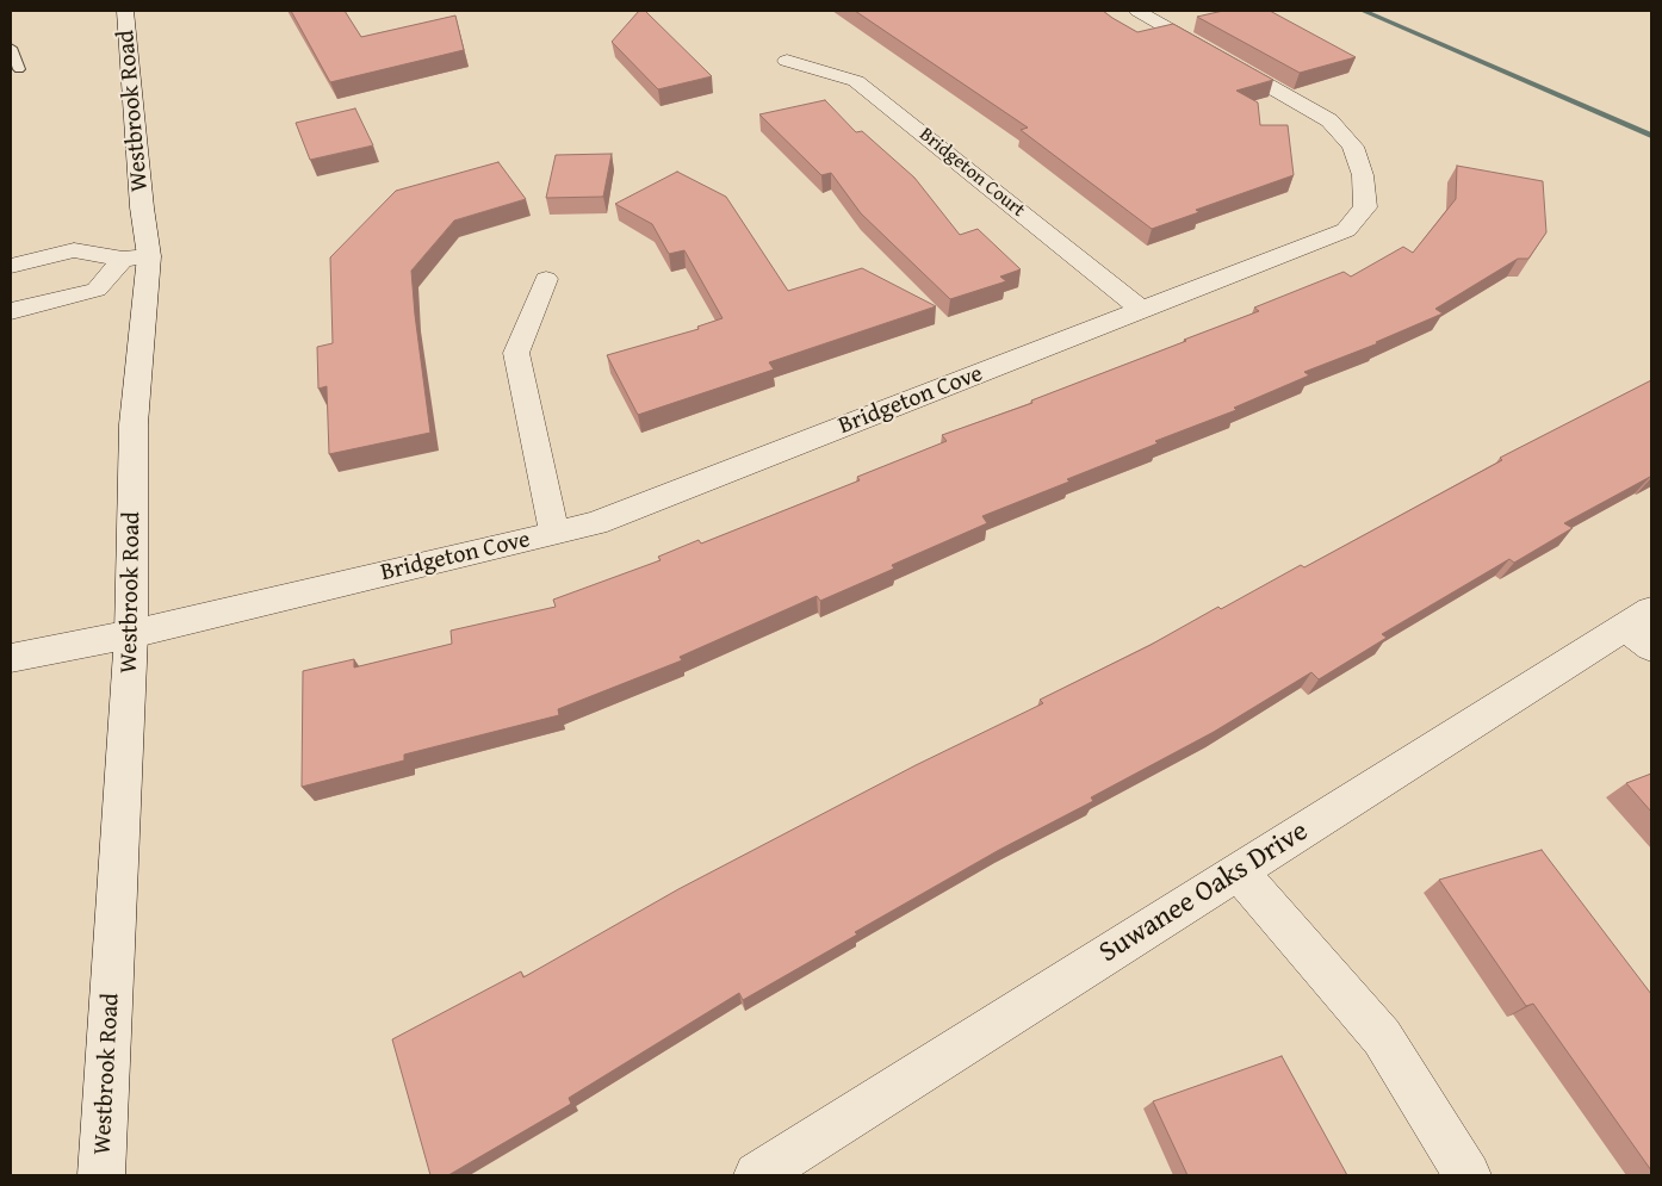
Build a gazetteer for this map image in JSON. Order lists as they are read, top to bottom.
{
  "streets": {
    "street": [
      "Westbrook Road",
      "Bridgeton Court",
      "Bridgeton Cove",
      "Suwanee Oaks Drive"
    ]
  },
  "crossings": [
    ["Westbrook Road", "Bridgeton Cove"],
    ["Bridgeton Court", "Bridgeton Cove"]
  ]
}
